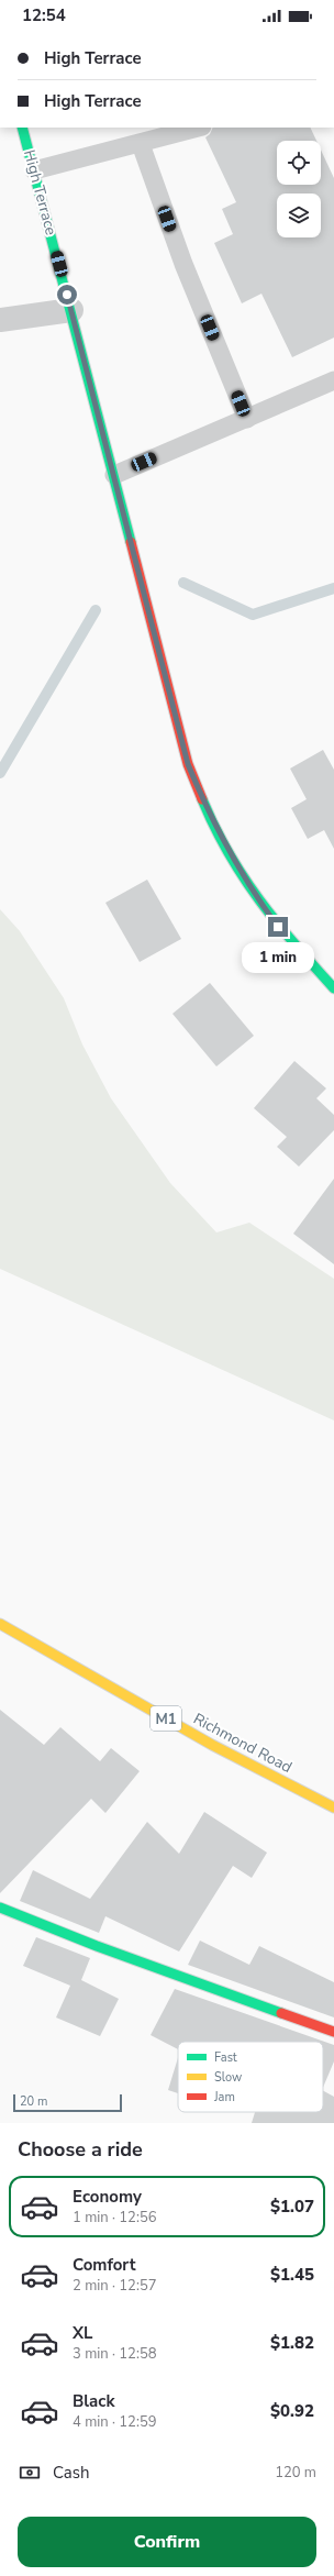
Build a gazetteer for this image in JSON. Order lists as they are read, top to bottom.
{
  "streets": {
    "main road": ["High Terrace", "M1", "Richmond Road"]
  },
  "legend": ["Fast", "Slow", "Jam"],
  "scale_bar": "20 m",
  "page": {
    "status": "12:54",
    "banner": ["High Terrace", "High Terrace"],
    "bubble": "1 min",
    "scale": "20 m",
    "heading": "Choose a ride",
    "list": [
      {
        "name": "Economy",
        "note": "1 min · 12:56",
        "value": "$1.07"
      },
      {
        "name": "Comfort",
        "note": "2 min · 12:57",
        "value": "$1.45"
      },
      {
        "name": "XL",
        "note": "3 min · 12:58",
        "value": "$1.82"
      },
      {
        "name": "Black",
        "note": "4 min · 12:59",
        "value": "$0.92"
      }
    ],
    "pay": ["Cash", "120 m"],
    "buttons": "Confirm"
  }
}
